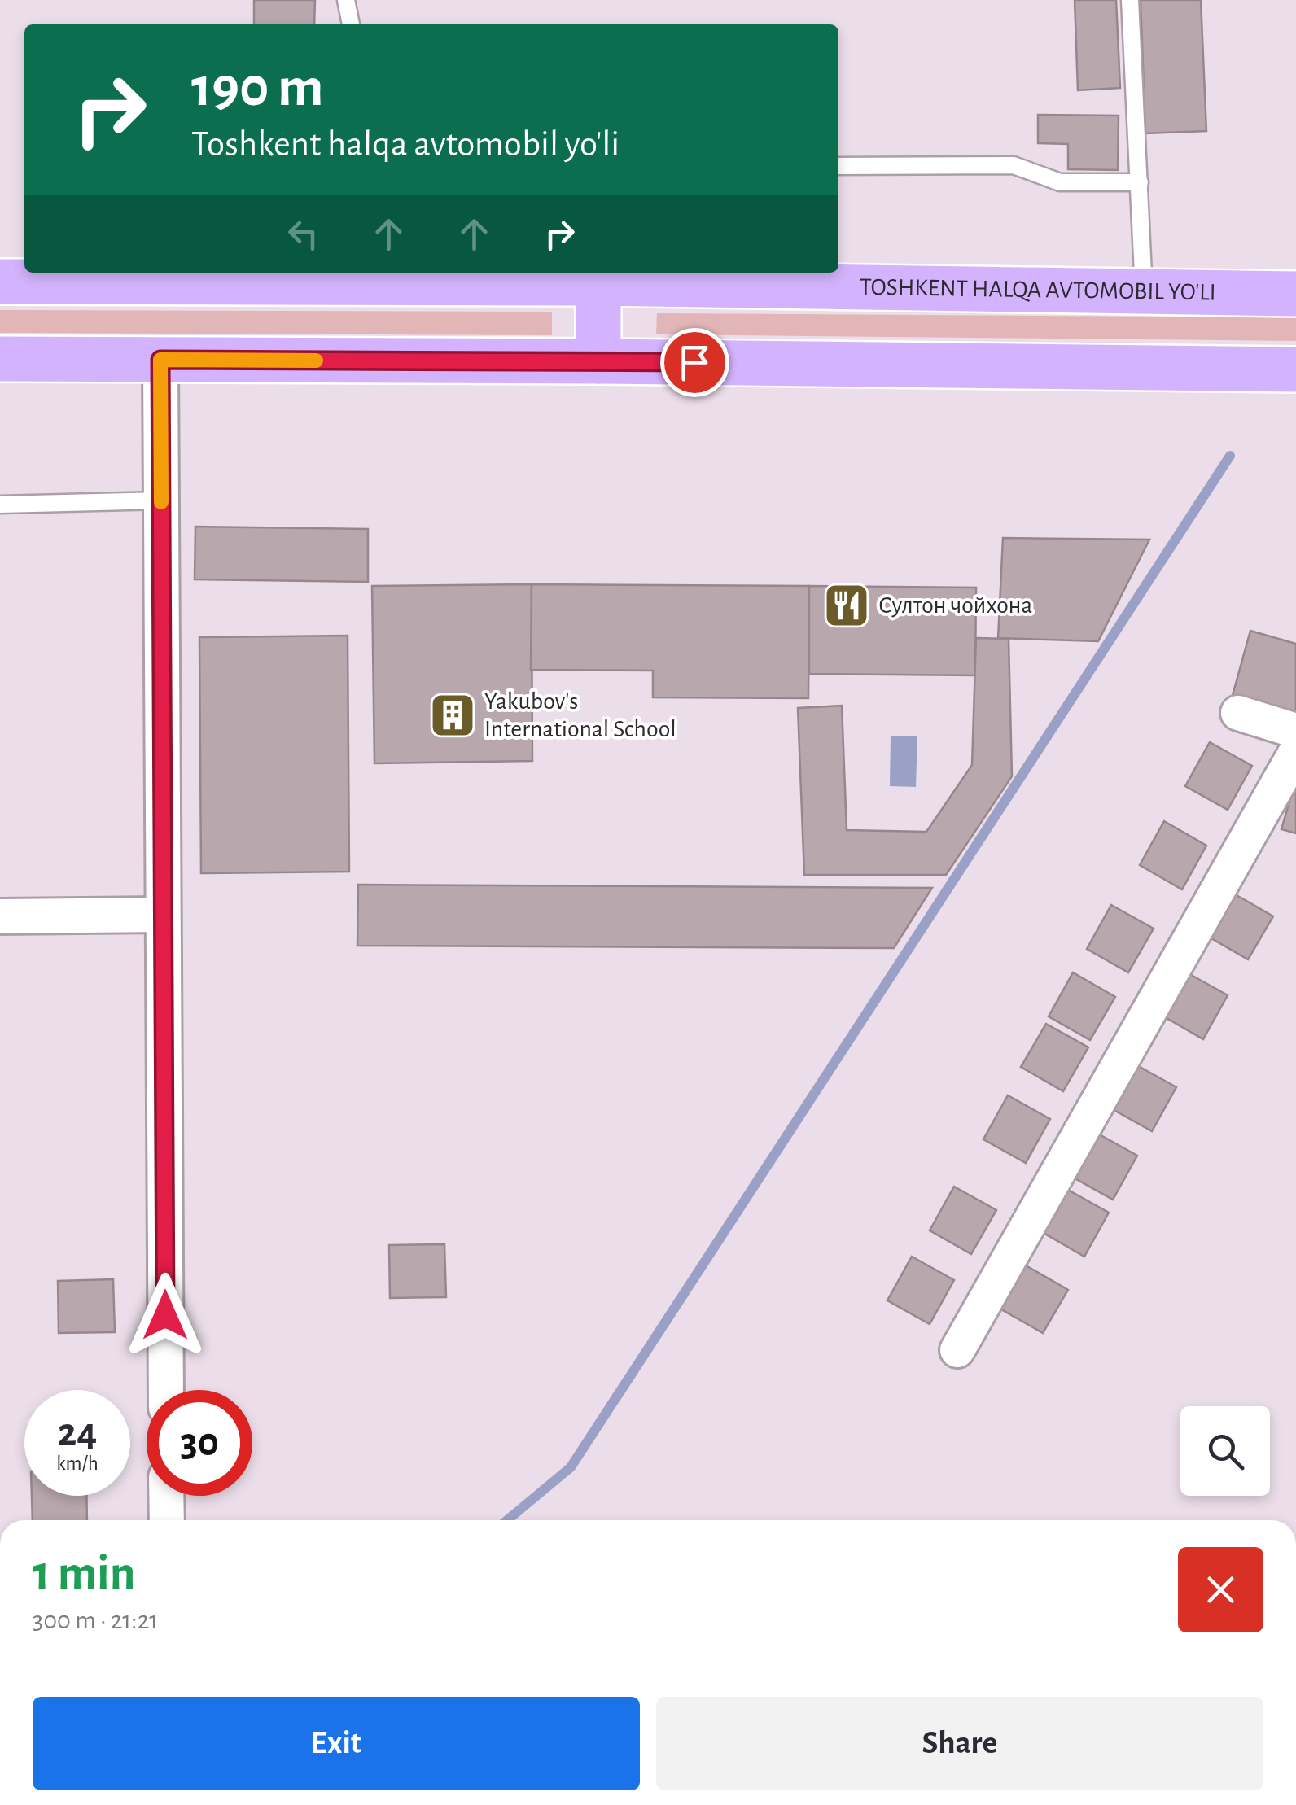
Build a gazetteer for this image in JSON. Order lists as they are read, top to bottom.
{
  "streets": {
    "highway": ["TOSHKENT HALQA AVTOMOBIL YO'LI"]
  },
  "places": {
    "restaurant": ["Султон чойхона"],
    "building": ["Yakubov's International School"]
  },
  "page": {
    "turn": ["190 m", "Toshkent halqa avtomobil yo'li"],
    "speed": "24 km/h",
    "limit": "30",
    "heading": ["1 min", "300 m · 21:21"],
    "buttons": ["Exit", "Share"]
  }
}
